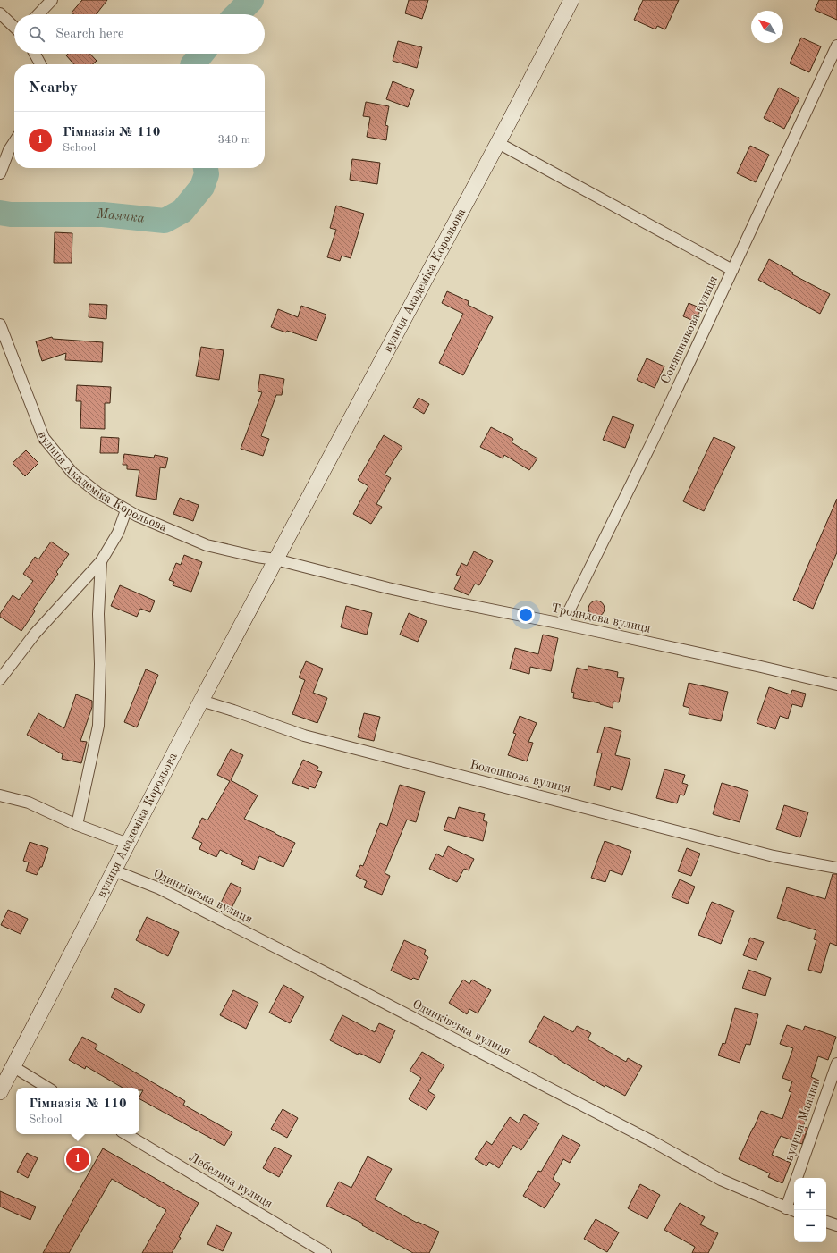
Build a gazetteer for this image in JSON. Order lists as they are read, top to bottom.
{
  "streets": {
    "main road": ["вулиця Академіка Корольова"],
    "street": [
      "Соняшникова вулиця",
      "Трояндова вулиця",
      "Волошкова вулиця",
      "Одинківська вулиця",
      "вулиця Маячки",
      "Лебедина вулиця"
    ]
  },
  "crossings": [
    ["вулиця Академіка Корольова", "Трояндова вулиця"],
    ["вулиця Академіка Корольова", "Волошкова вулиця"],
    ["вулиця Академіка Корольова", "Одинківська вулиця"],
    ["Соняшникова вулиця", "Трояндова вулиця"],
    ["Одинківська вулиця", "вулиця Маячки"]
  ],
  "water": ["Маячка"],
  "north": "top left",
  "page": {
    "search": "Search here",
    "heading": "Nearby",
    "list": [
      {
        "mark": "1",
        "name": "Гімназія № 110",
        "note": "School",
        "value": "340 m"
      }
    ],
    "popup": ["Гімназія № 110", "School"],
    "pins": "1",
    "map_buttons": ["+", "−"]
  }
}
